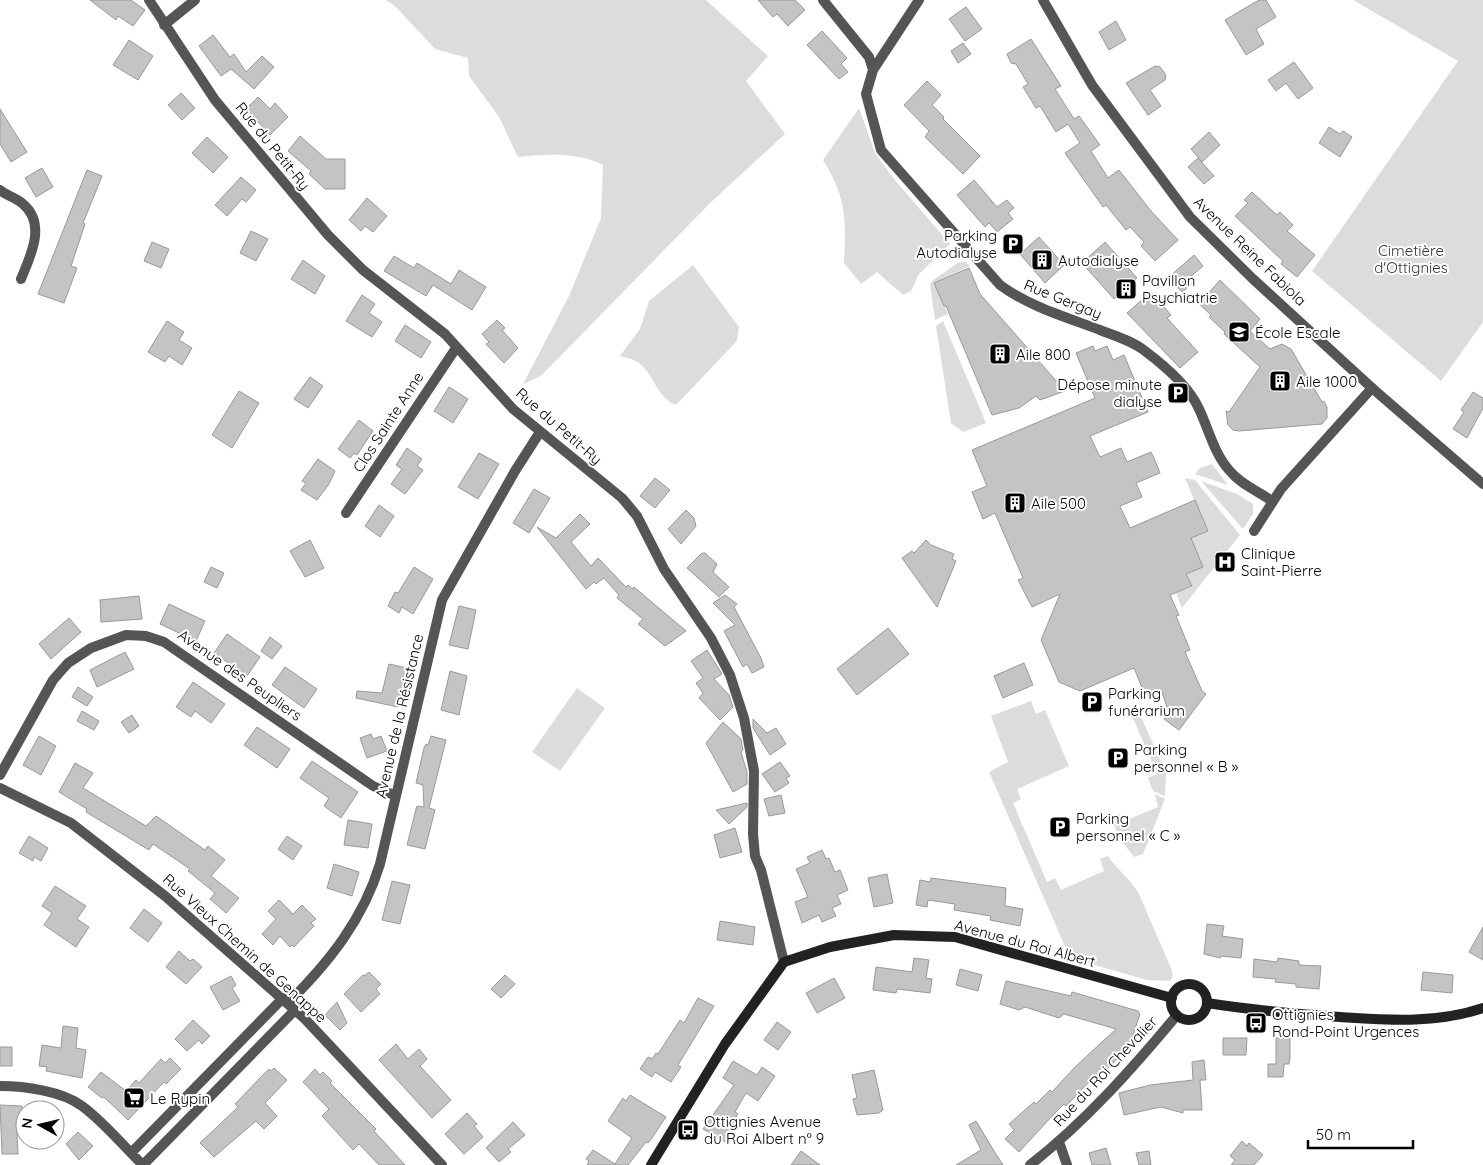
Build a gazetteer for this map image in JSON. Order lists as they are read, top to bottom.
{
  "streets": {
    "main road": ["Avenue du Roi Albert"],
    "street": [
      "Rue du Petit-Ry",
      "Avenue Reine Fabiola",
      "Rue Gergay",
      "Clos Sainte Anne",
      "Avenue des Peupliers",
      "Avenue de la Résistance",
      "Rue Vieux Chemin de Genappe",
      "Rue du Roi Chevalier"
    ]
  },
  "crossings": [
    ["Rue du Petit-Ry", "Clos Sainte Anne"],
    ["Rue du Petit-Ry", "Avenue de la Résistance"],
    ["Rue du Petit-Ry", "Avenue du Roi Albert"],
    ["Avenue des Peupliers", "Avenue de la Résistance"],
    ["Avenue de la Résistance", "Rue Vieux Chemin de Genappe"],
    ["Avenue du Roi Albert", "Rue du Roi Chevalier"]
  ],
  "parks": ["Cimetière d'Ottignies"],
  "places": {
    "parking": [
      "Parking Autodialyse",
      "Dépose minute dialyse",
      "Parking funérarium",
      "Parking personnel « B »",
      "Parking personnel « C »"
    ],
    "building": [
      "Autodialyse",
      "Pavillon Psychiatrie",
      "Aile 800",
      "Aile 1000",
      "Aile 500"
    ],
    "school or university": ["École Escale"],
    "hospital": ["Clinique Saint-Pierre"],
    "bus stop": ["Ottignies Rond-Point Urgences", "Ottignies Avenue du Roi Albert n° 9"],
    "supermarket": ["Le Rypin"]
  },
  "scale_bar": "50 m",
  "north": "left"
}
